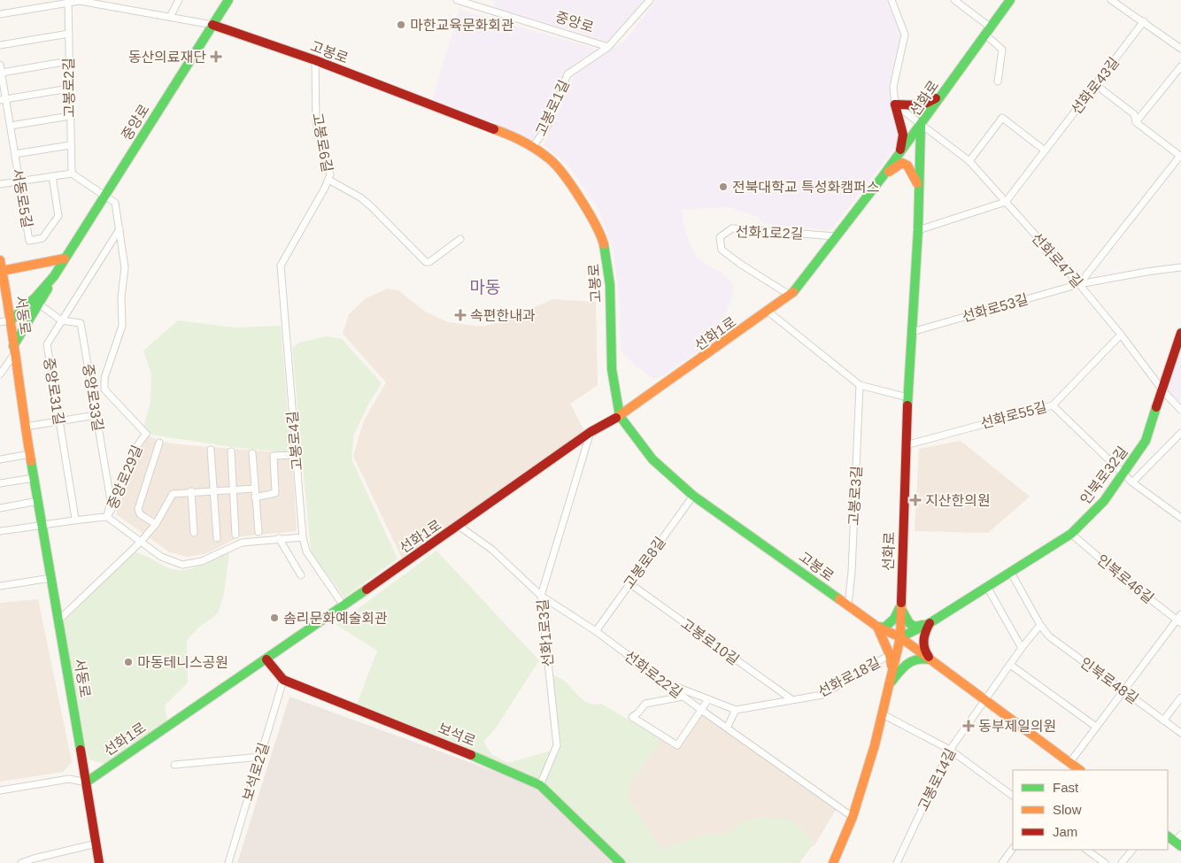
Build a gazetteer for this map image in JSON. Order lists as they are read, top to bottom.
{
  "streets": {
    "street": [
      "중앙로",
      "고봉로",
      "선화로43길",
      "고봉로2길",
      "선화로",
      "고봉로1길",
      "고봉로6길",
      "서동로5길",
      "선화1로2길",
      "선화로47길",
      "선화로53길",
      "서동로",
      "선화1로",
      "중앙로31길",
      "중앙로33길",
      "선화로55길",
      "고봉로4길",
      "인북로32길",
      "중앙로29길",
      "고봉로3길",
      "고봉로8길",
      "인북로46길",
      "선화1로3길",
      "고봉로10길",
      "선화로22길",
      "선화로18길",
      "인북로48길",
      "보석로",
      "보석로2길",
      "고봉로14길"
    ]
  },
  "crossings": [
    ["중앙로", "고봉로"],
    ["중앙로", "고봉로1길"],
    ["중앙로", "서동로"],
    ["중앙로", "중앙로29길"],
    ["고봉로", "고봉로2길"],
    ["고봉로", "선화로"],
    ["고봉로", "고봉로1길"],
    ["고봉로", "고봉로6길"],
    ["고봉로", "선화1로"],
    ["고봉로", "인북로32길"],
    ["고봉로", "고봉로3길"],
    ["고봉로", "고봉로8길"],
    ["고봉로", "선화로18길"],
    ["고봉로", "고봉로14길"],
    ["선화로43길", "선화로47길"],
    ["고봉로2길", "서동로5길"],
    ["선화로", "선화로47길"],
    ["선화로", "선화로53길"],
    ["선화로", "선화1로"],
    ["선화로", "선화로55길"],
    ["선화로", "인북로32길"],
    ["선화로", "선화로22길"],
    ["선화로", "선화로18길"],
    ["고봉로6길", "고봉로4길"],
    ["선화1로2길", "선화1로"],
    ["선화로47길", "선화로53길"],
    ["선화로47길", "선화1로"],
    ["선화로47길", "선화로55길"],
    ["선화로47길", "인북로32길"],
    ["서동로", "선화1로"],
    ["서동로", "중앙로29길"],
    ["선화1로", "고봉로4길"],
    ["선화1로", "선화1로3길"],
    ["선화1로", "선화로22길"],
    ["선화1로", "보석로"],
    ["중앙로31길", "중앙로33길"],
    ["중앙로31길", "중앙로29길"],
    ["중앙로33길", "중앙로29길"],
    ["인북로32길", "인북로46길"],
    ["인북로32길", "선화로18길"],
    ["인북로32길", "인북로48길"],
    ["고봉로8길", "고봉로10길"],
    ["고봉로8길", "선화로22길"],
    ["선화1로3길", "선화로22길"],
    ["선화1로3길", "보석로"],
    ["고봉로10길", "선화로18길"],
    ["보석로", "보석로2길"]
  ],
  "districts": ["마동"],
  "places": {
    "other": [
      "마한교육문화회관",
      "전북대학교 특성화캠퍼스",
      "솜리문화예술회관",
      "마동테니스공원"
    ],
    "health": [
      "동산의료재단",
      "속편한내과",
      "지산한의원",
      "동부제일의원"
    ]
  },
  "legend": ["Fast", "Slow", "Jam"]
}
